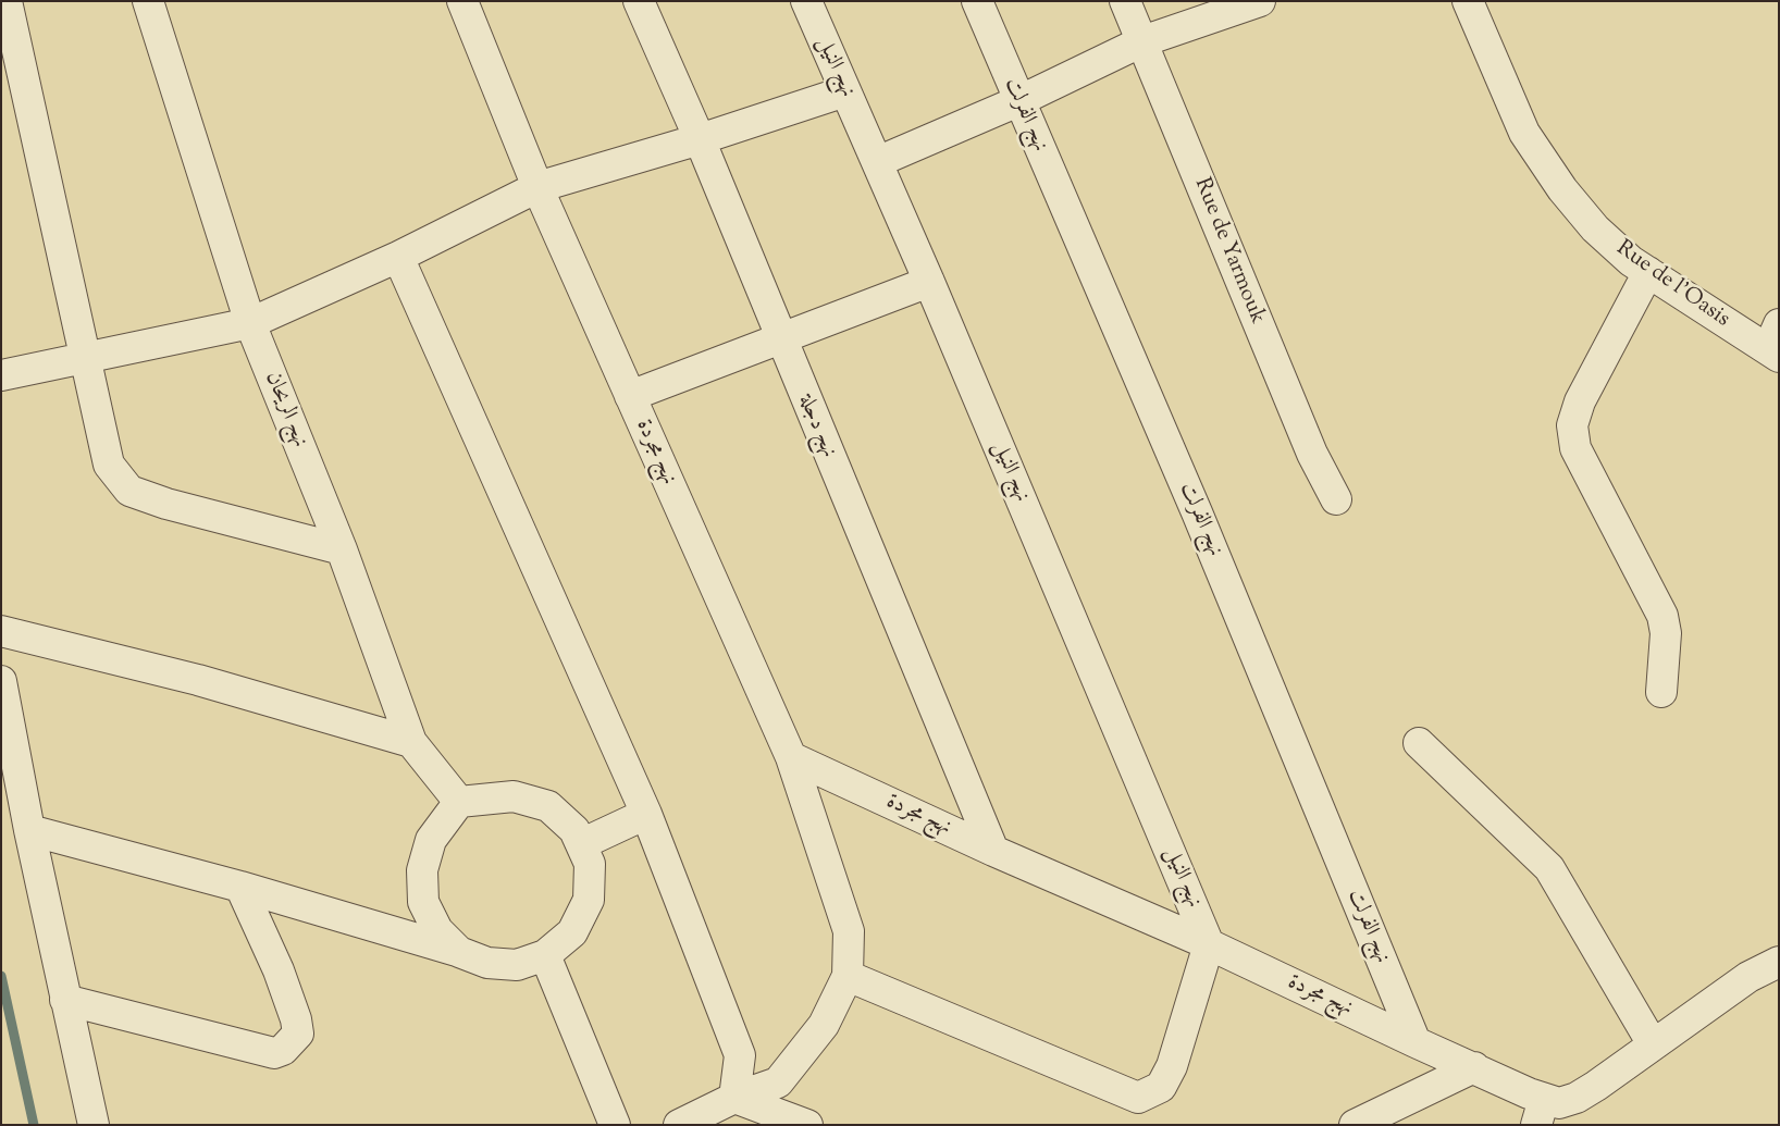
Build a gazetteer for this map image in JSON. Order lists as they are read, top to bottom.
{
  "streets": {
    "street": [
      "نهج النيل",
      "نهج الفرلت",
      "Rue de Yarmouk",
      "Rue de l'Oasis",
      "نهج الريحان",
      "نهج دجلة",
      "نهج مجردة"
    ]
  },
  "crossings": [
    ["نهج النيل", "نهج مجردة"],
    ["نهج الفرلت", "نهج مجردة"],
    ["نهج دجلة", "نهج مجردة"]
  ]
}
